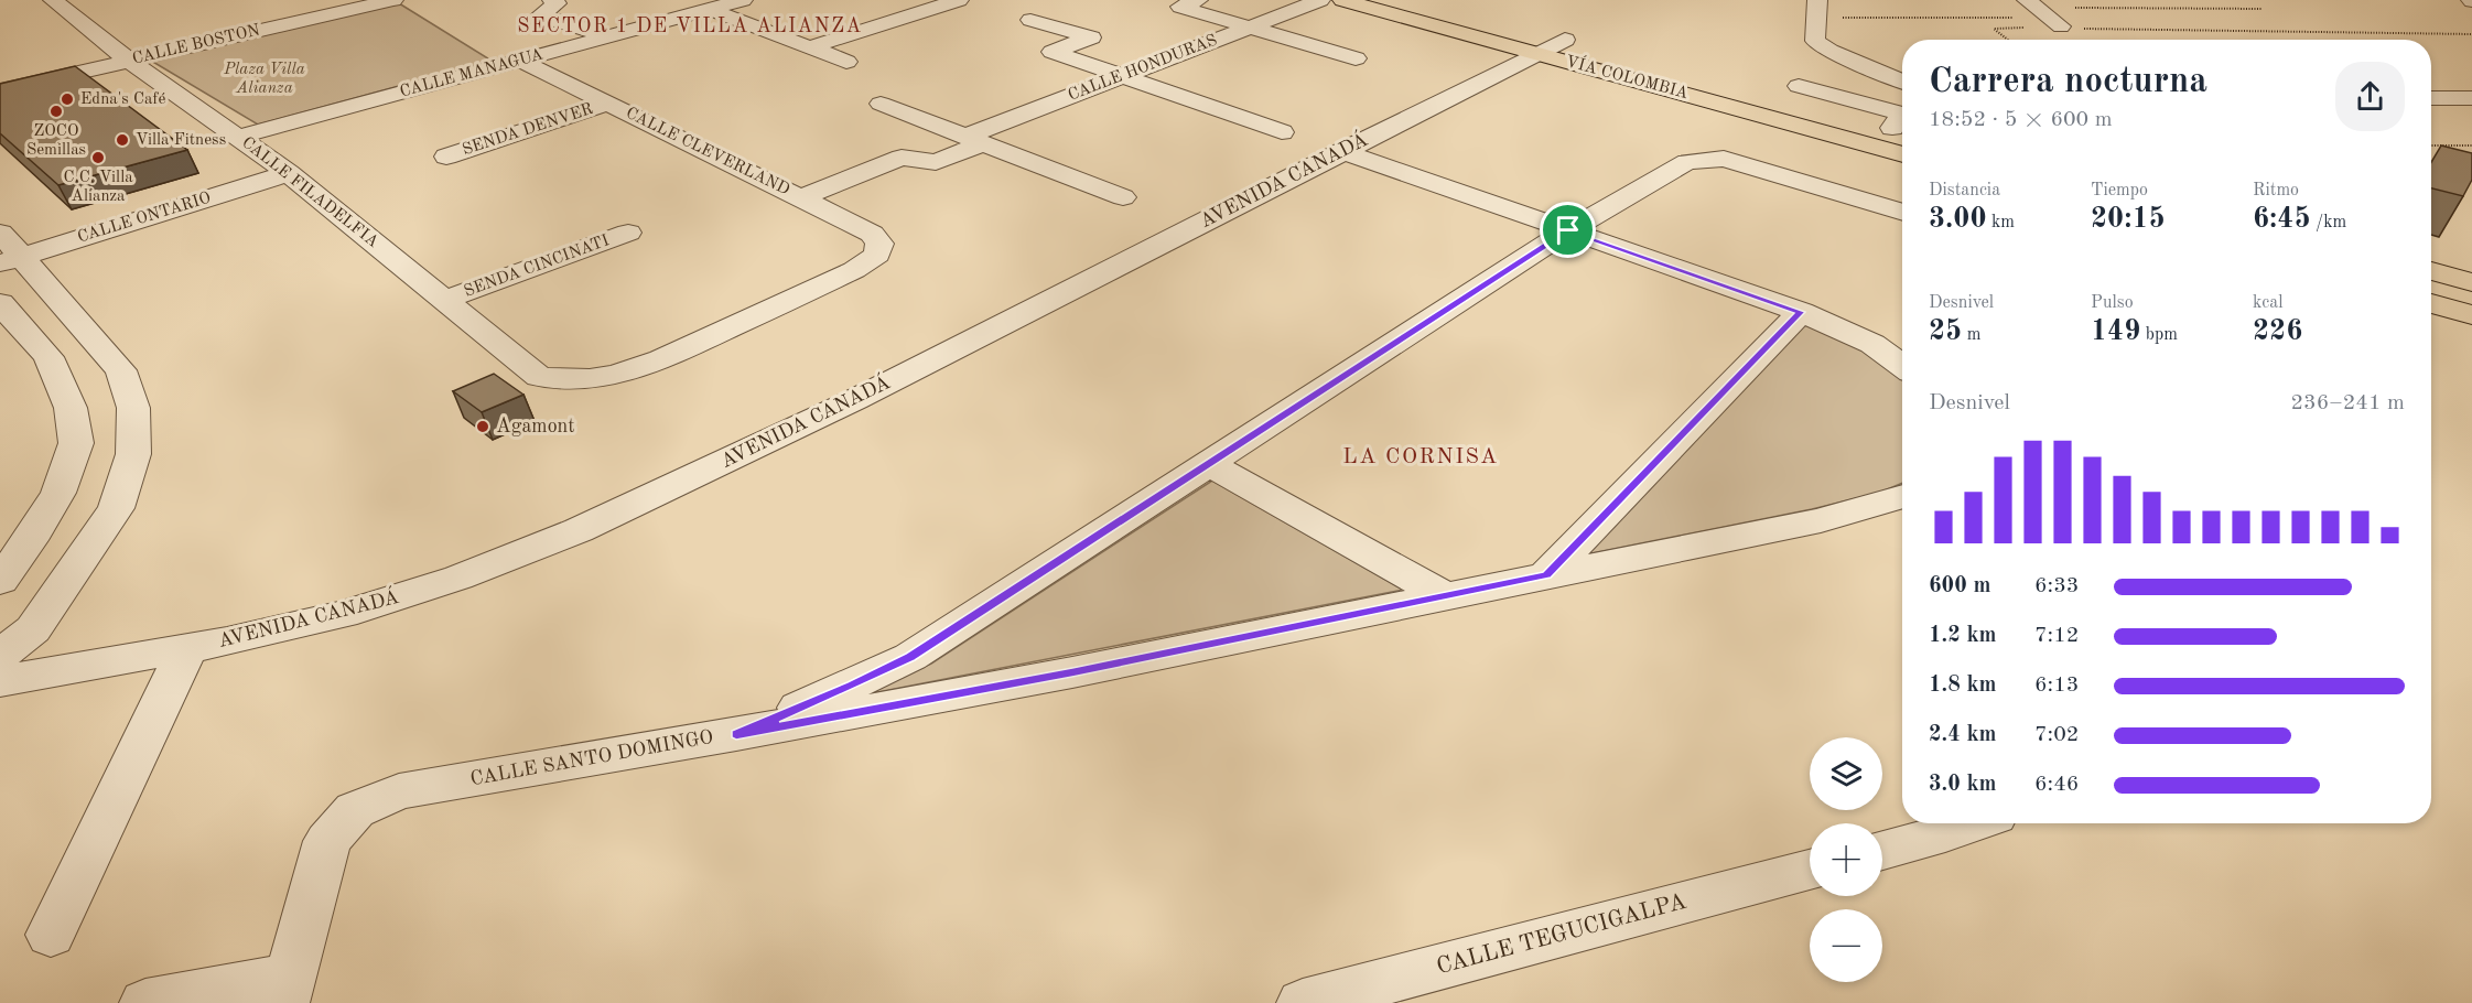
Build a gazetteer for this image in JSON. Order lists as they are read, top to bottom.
{
  "streets": {
    "main road": ["VÍA COLOMBIA"],
    "street": [
      "CALLE BOSTON",
      "CALLE HONDURAS",
      "CALLE MANAGUA",
      "SENDA DENVER",
      "CALLE CLEVERLAND",
      "AVENIDA CANADÁ",
      "CALLE FILADELFIA",
      "CALLE ONTARIO",
      "SENDA CINCINATI",
      "CALLE SANTO DOMINGO",
      "CALLE TEGUCIGALPA"
    ]
  },
  "crossings": [
    ["CALLE BOSTON", "CALLE FILADELFIA"],
    ["CALLE HONDURAS", "CALLE CLEVERLAND"],
    ["CALLE MANAGUA", "CALLE CLEVERLAND"],
    ["CALLE MANAGUA", "CALLE FILADELFIA"],
    ["VÍA COLOMBIA", "AVENIDA CANADÁ"],
    ["SENDA DENVER", "CALLE CLEVERLAND"],
    ["CALLE CLEVERLAND", "CALLE FILADELFIA"],
    ["CALLE FILADELFIA", "CALLE ONTARIO"],
    ["CALLE FILADELFIA", "SENDA CINCINATI"]
  ],
  "districts": ["SECTOR 1 DE VILLA ALIANZA", "LA CORNISA"],
  "parks": ["Plaza Villa Alianza"],
  "places": [
    "Edna's Café",
    "ZOCO Semillas",
    "Villa Fitness",
    "C.C. Villa Alianza",
    "Agamont"
  ],
  "page": {
    "heading": ["Carrera nocturna", "18:52 · 5 × 600 m"],
    "stats": [
      ["Distancia", "3.00 km"],
      ["Tiempo", "20:15"],
      ["Ritmo", "6:45 /km"],
      ["Desnivel", "25 m"],
      ["Pulso", "149 bpm"],
      ["kcal", "226"]
    ],
    "chart": ["Desnivel", "236–241 m"],
    "list": [
      {
        "name": "600 m",
        "note": "6:33"
      },
      {
        "name": "1.2 km",
        "note": "7:12"
      },
      {
        "name": "1.8 km",
        "note": "6:13"
      },
      {
        "name": "2.4 km",
        "note": "7:02"
      },
      {
        "name": "3.0 km",
        "note": "6:46"
      }
    ],
    "map_buttons": ["+", "−"]
  }
}
